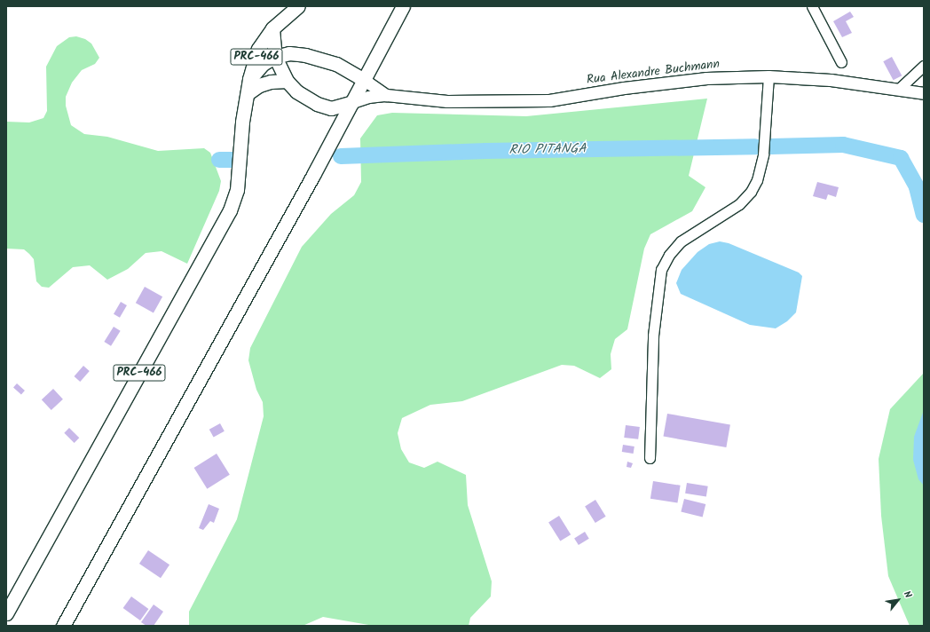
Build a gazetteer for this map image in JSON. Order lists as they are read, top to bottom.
{
  "streets": {
    "highway": ["PRC-466"],
    "main road": ["Rua Alexandre Buchmann"]
  },
  "water": ["RIO PITANGA"],
  "north": "top right"
}
